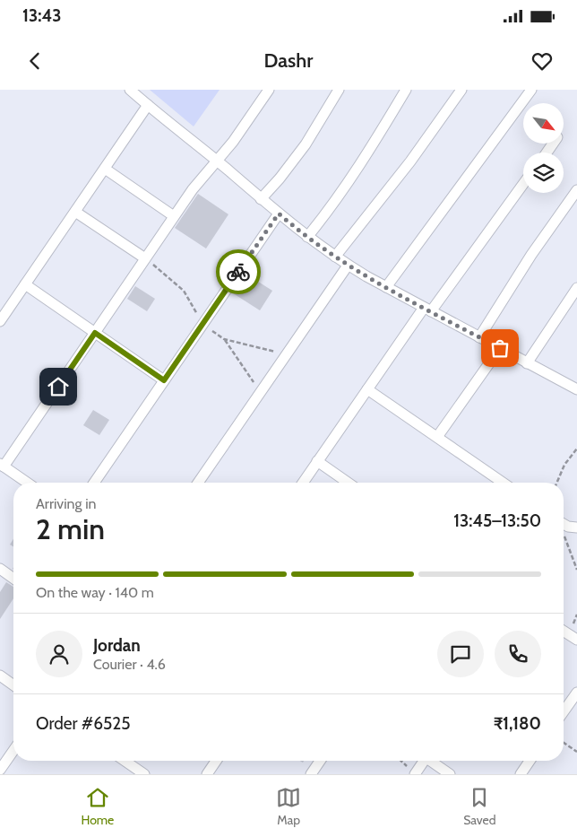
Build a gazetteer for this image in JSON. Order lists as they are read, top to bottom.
{
  "north": "bottom right",
  "page": {
    "status": "13:43",
    "header": "Dashr",
    "heading": ["2 min", "Arriving in", "13:45–13:50"],
    "panel": [
      "Jordan",
      "Courier · 4.6",
      "Order #6525",
      "₹1,180"
    ],
    "bar": "On the way · 140 m",
    "tabs": ["Home", "Map", "Saved"]
  }
}
